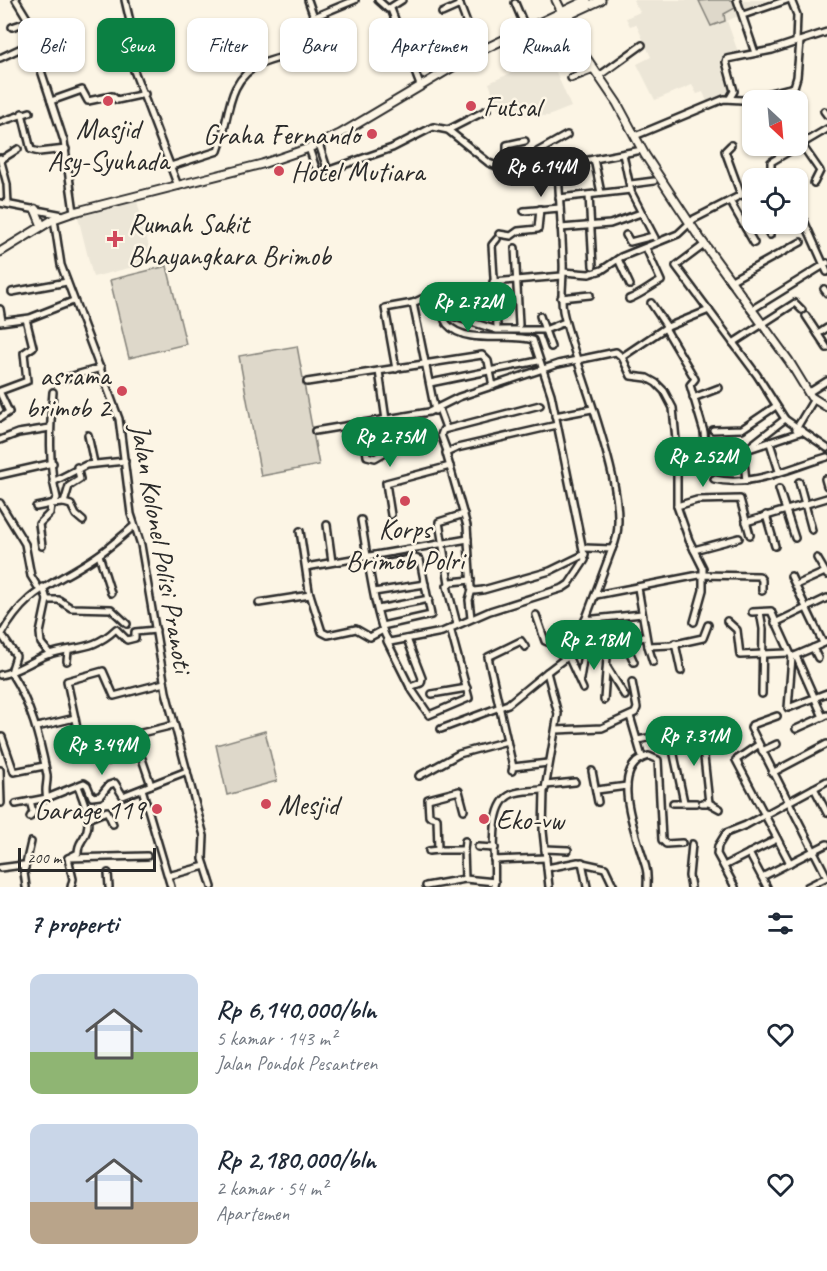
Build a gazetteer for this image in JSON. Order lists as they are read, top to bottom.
{
  "streets": {
    "street": ["Jalan Kolonel Polisi Pranoti"]
  },
  "places": {
    "other": [
      "Masjid Asy-Syuhada",
      "Futsal",
      "Graha Fernando",
      "Hotel Mutiara",
      "asrama brimob 2",
      "Korps Brimob Polri",
      "Mesjid",
      "Garage 119",
      "Eko-vw"
    ],
    "health": ["Rumah Sakit Bhayangkara Brimob"]
  },
  "scale_bar": "200 m",
  "north": "bottom right",
  "page": {
    "chip": [
      "Beli",
      "Sewa",
      "Filter",
      "Baru",
      "Apartemen",
      "Rumah"
    ],
    "price": [
      "Rp 6.14M",
      "Rp 2.72M",
      "Rp 2.75M",
      "Rp 2.52M",
      "Rp 2.18M",
      "Rp 7.31M",
      "Rp 3.49M"
    ],
    "scale": "200 m",
    "heading": "7 properti",
    "list": [
      {
        "name": "Rp 6,140,000/bln",
        "note": "5 kamar · 143 m² · Jalan Pondok Pesantren"
      },
      {
        "name": "Rp 2,180,000/bln",
        "note": "2 kamar · 54 m² · Apartemen"
      }
    ]
  }
}
